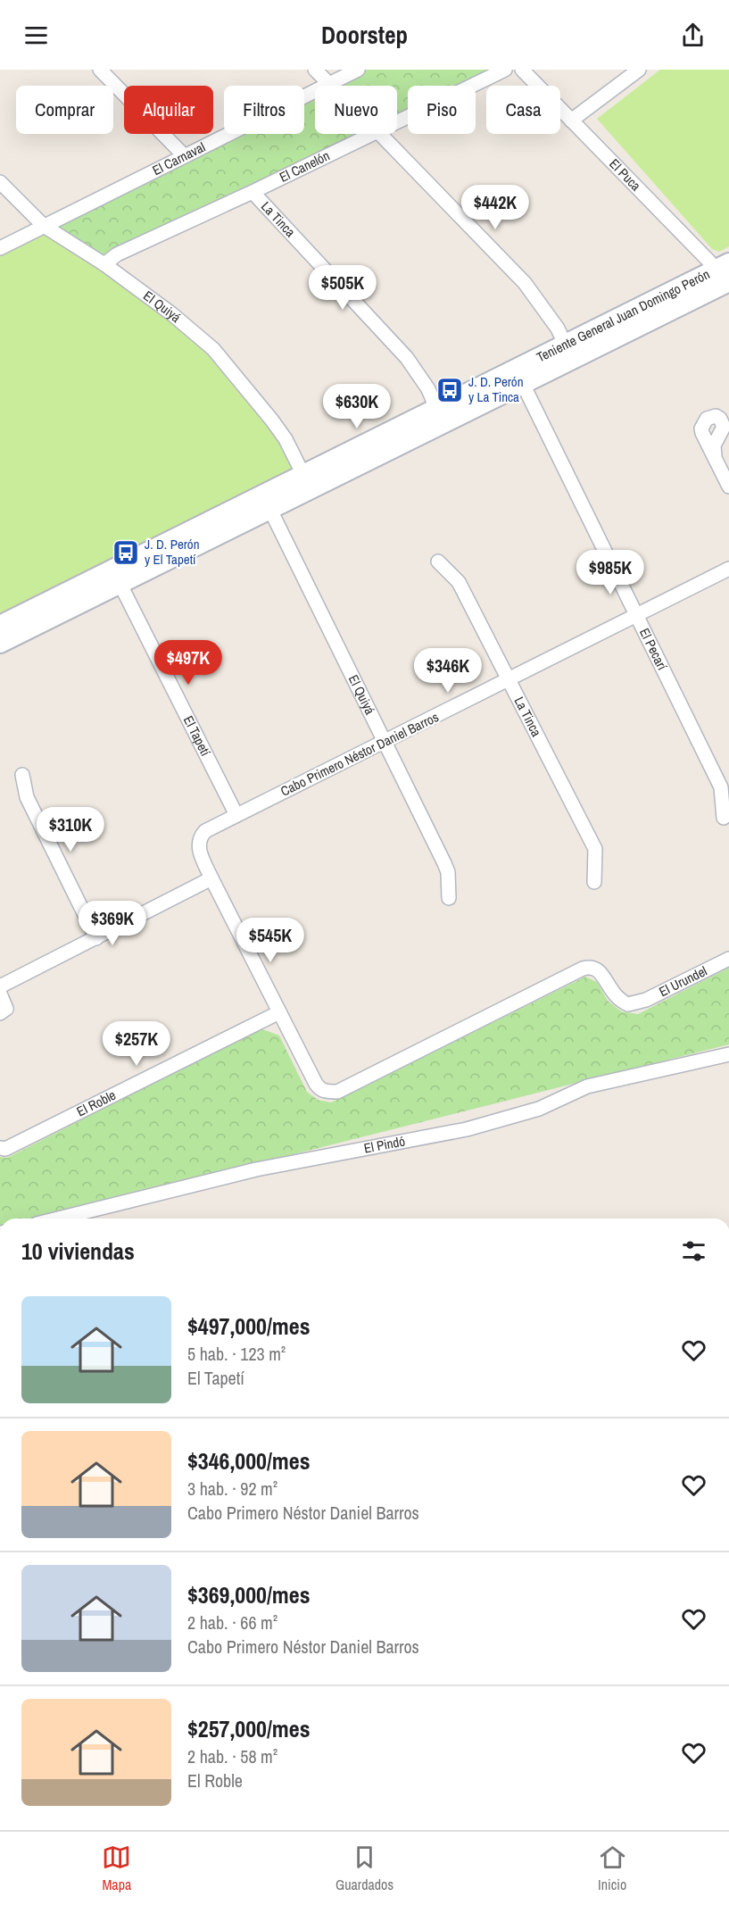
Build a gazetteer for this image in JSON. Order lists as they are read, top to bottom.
{
  "streets": {
    "main road": ["Teniente General Juan Domingo Perón"],
    "street": [
      "El Carnaval",
      "El Canelón",
      "El Puca",
      "La Tinca",
      "El Quiyá",
      "El Pecarí",
      "El Tapetí",
      "Cabo Primero Néstor Daniel Barros",
      "El Urundel",
      "El Roble",
      "El Pindó"
    ]
  },
  "crossings": [
    ["El Carnaval", "El Quiyá"],
    ["El Canelón", "La Tinca"],
    ["El Canelón", "El Quiyá"],
    ["El Puca", "Teniente General Juan Domingo Perón"],
    ["La Tinca", "Teniente General Juan Domingo Perón"],
    ["La Tinca", "Cabo Primero Néstor Daniel Barros"],
    ["El Quiyá", "Teniente General Juan Domingo Perón"],
    ["El Quiyá", "Cabo Primero Néstor Daniel Barros"],
    ["Teniente General Juan Domingo Perón", "El Pecarí"],
    ["Teniente General Juan Domingo Perón", "El Tapetí"],
    ["El Pecarí", "Cabo Primero Néstor Daniel Barros"],
    ["El Tapetí", "Cabo Primero Néstor Daniel Barros"],
    ["El Urundel", "El Roble"]
  ],
  "places": {
    "bus stop": ["J. D. Perón y La Tinca", "J. D. Perón y El Tapetí"]
  },
  "page": {
    "header": "Doorstep",
    "chip": [
      "Comprar",
      "Alquilar",
      "Filtros",
      "Nuevo",
      "Piso",
      "Casa"
    ],
    "price": [
      "$442K",
      "$505K",
      "$630K",
      "$985K",
      "$497K",
      "$346K",
      "$310K",
      "$369K",
      "$545K",
      "$257K"
    ],
    "heading": "10 viviendas",
    "list": [
      {
        "name": "$497,000/mes",
        "note": "5 hab. · 123 m² · El Tapetí"
      },
      {
        "name": "$346,000/mes",
        "note": "3 hab. · 92 m² · Cabo Primero Néstor Daniel Barros"
      },
      {
        "name": "$369,000/mes",
        "note": "2 hab. · 66 m² · Cabo Primero Néstor Daniel Barros"
      },
      {
        "name": "$257,000/mes",
        "note": "2 hab. · 58 m² · El Roble"
      }
    ],
    "tabs": ["Mapa", "Guardados", "Inicio"]
  }
}
